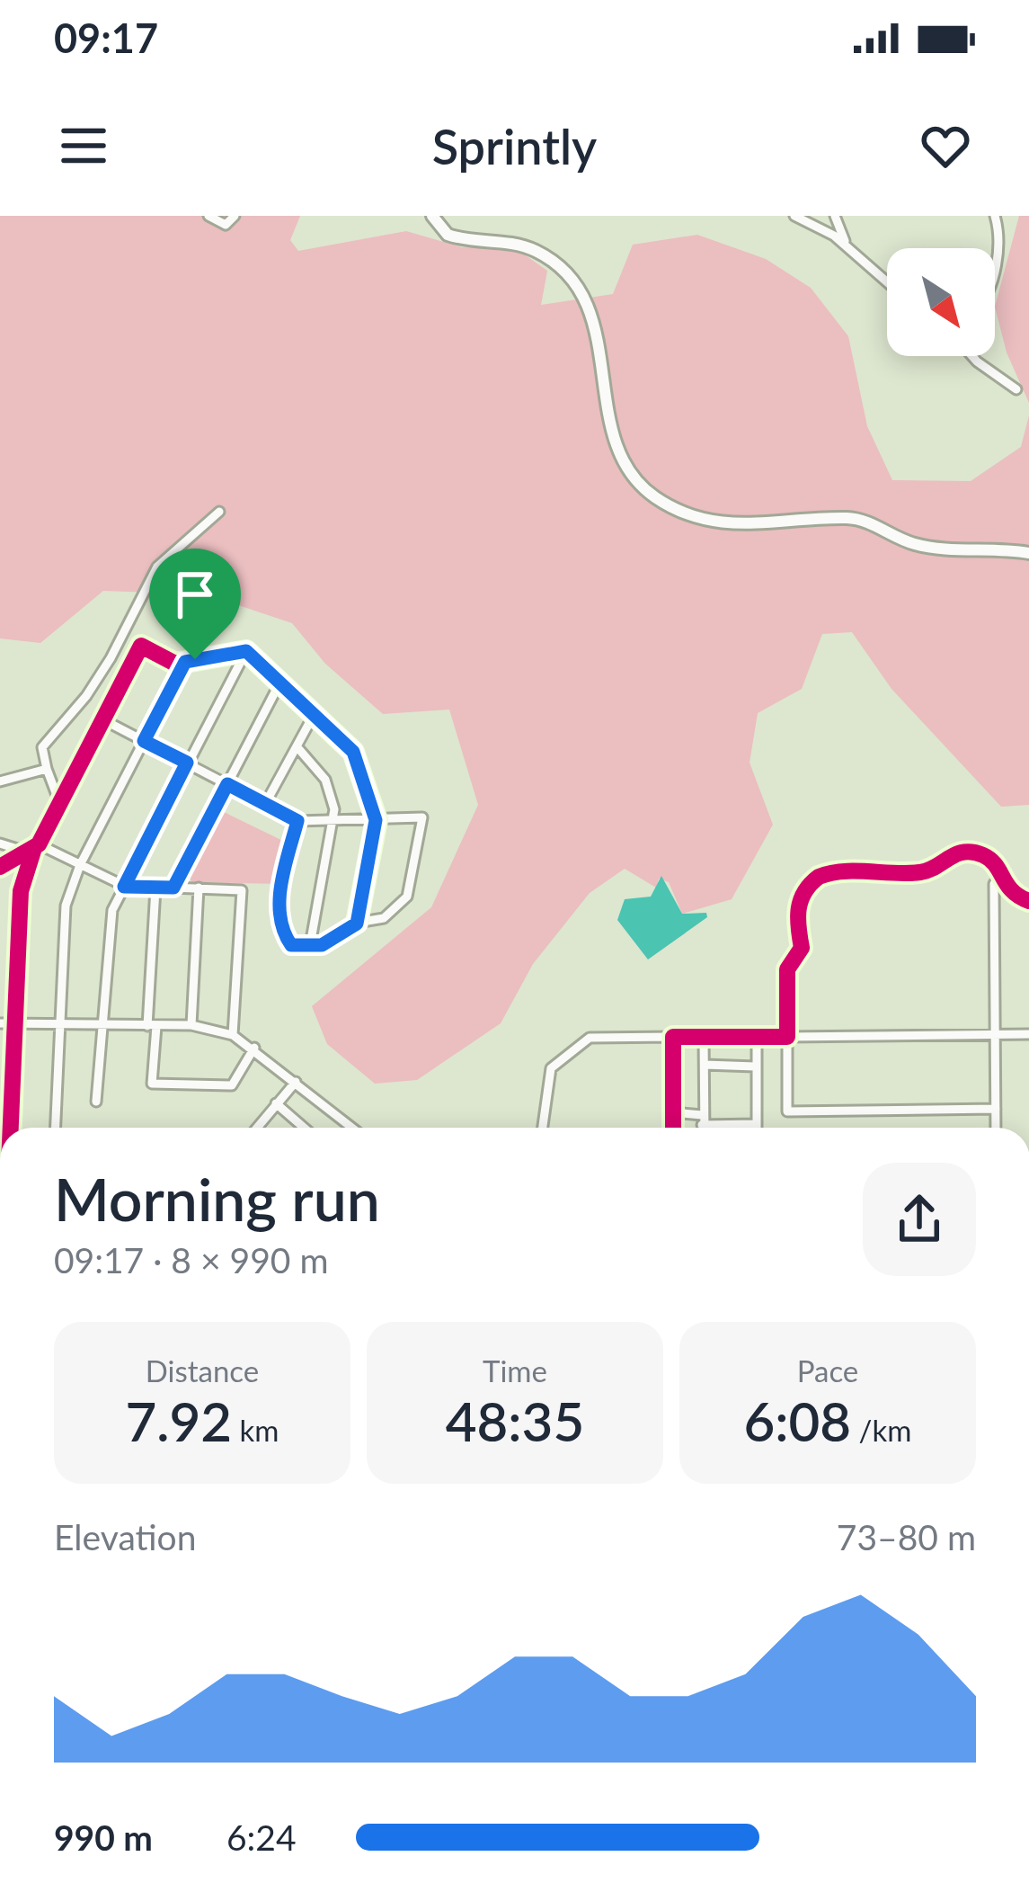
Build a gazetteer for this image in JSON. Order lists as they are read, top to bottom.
{
  "north": "bottom right",
  "page": {
    "status": "09:17",
    "header": "Sprintly",
    "heading": ["Morning run", "09:17 · 8 × 990 m"],
    "stats": [
      ["Distance", "7.92 km"],
      ["Time", "48:35"],
      ["Pace", "6:08 /km"]
    ],
    "chart": ["Elevation", "73–80 m"],
    "list": [
      {
        "name": "990 m",
        "note": "6:24"
      }
    ]
  }
}
